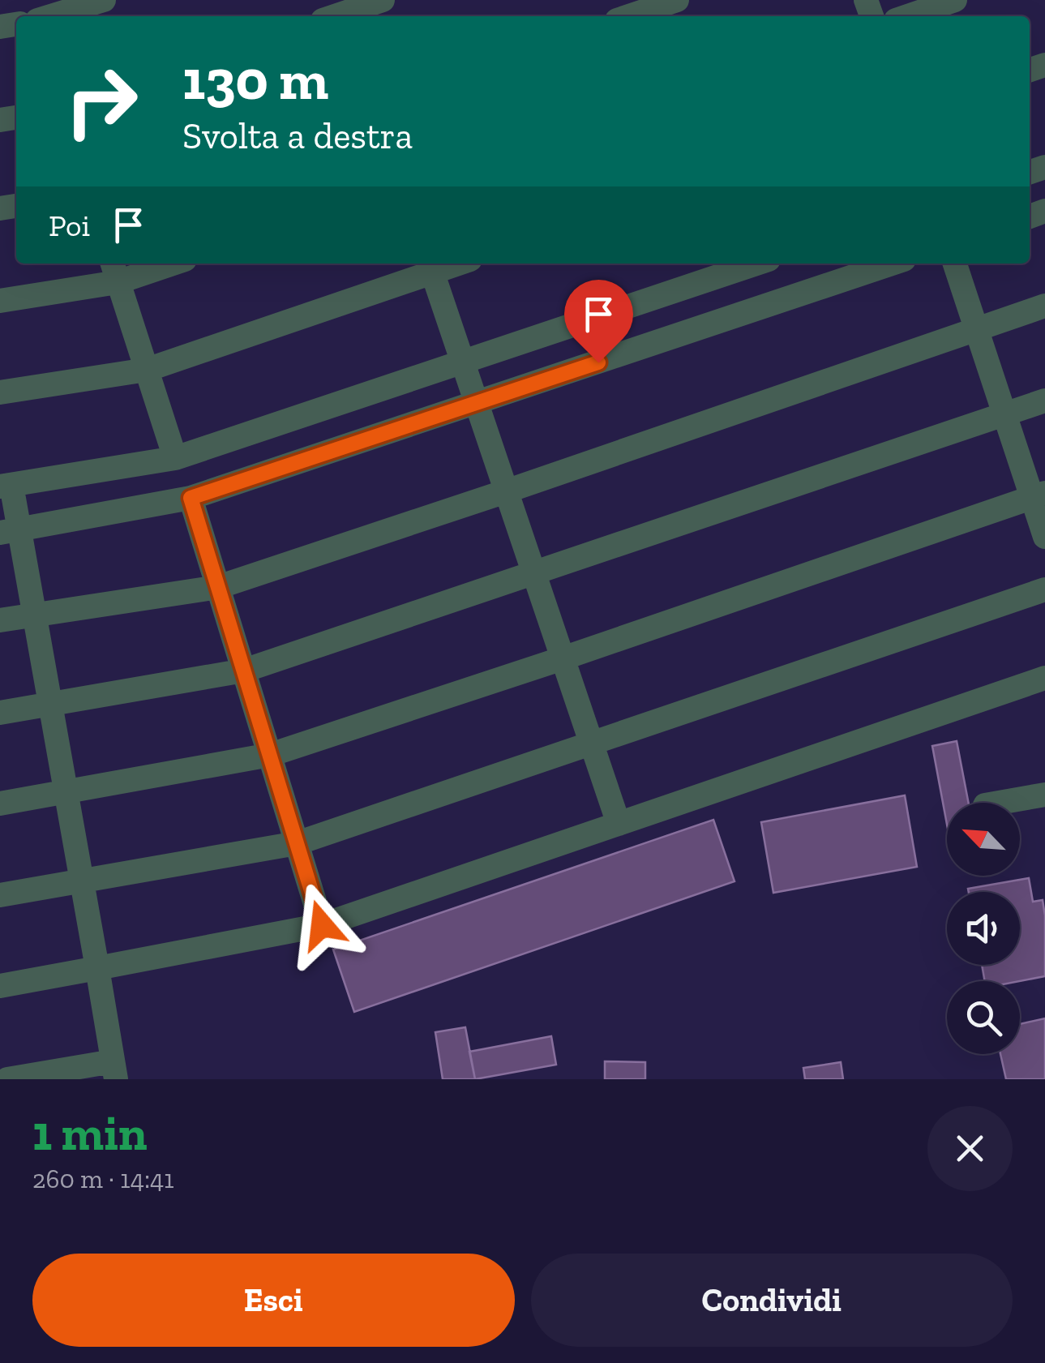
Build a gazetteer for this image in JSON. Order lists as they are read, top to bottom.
{
  "north": "top left",
  "page": {
    "turn": ["130 m", "Svolta a destra"],
    "then": "Poi",
    "heading": ["1 min", "260 m · 14:41"],
    "buttons": ["Esci", "Condividi"]
  }
}
